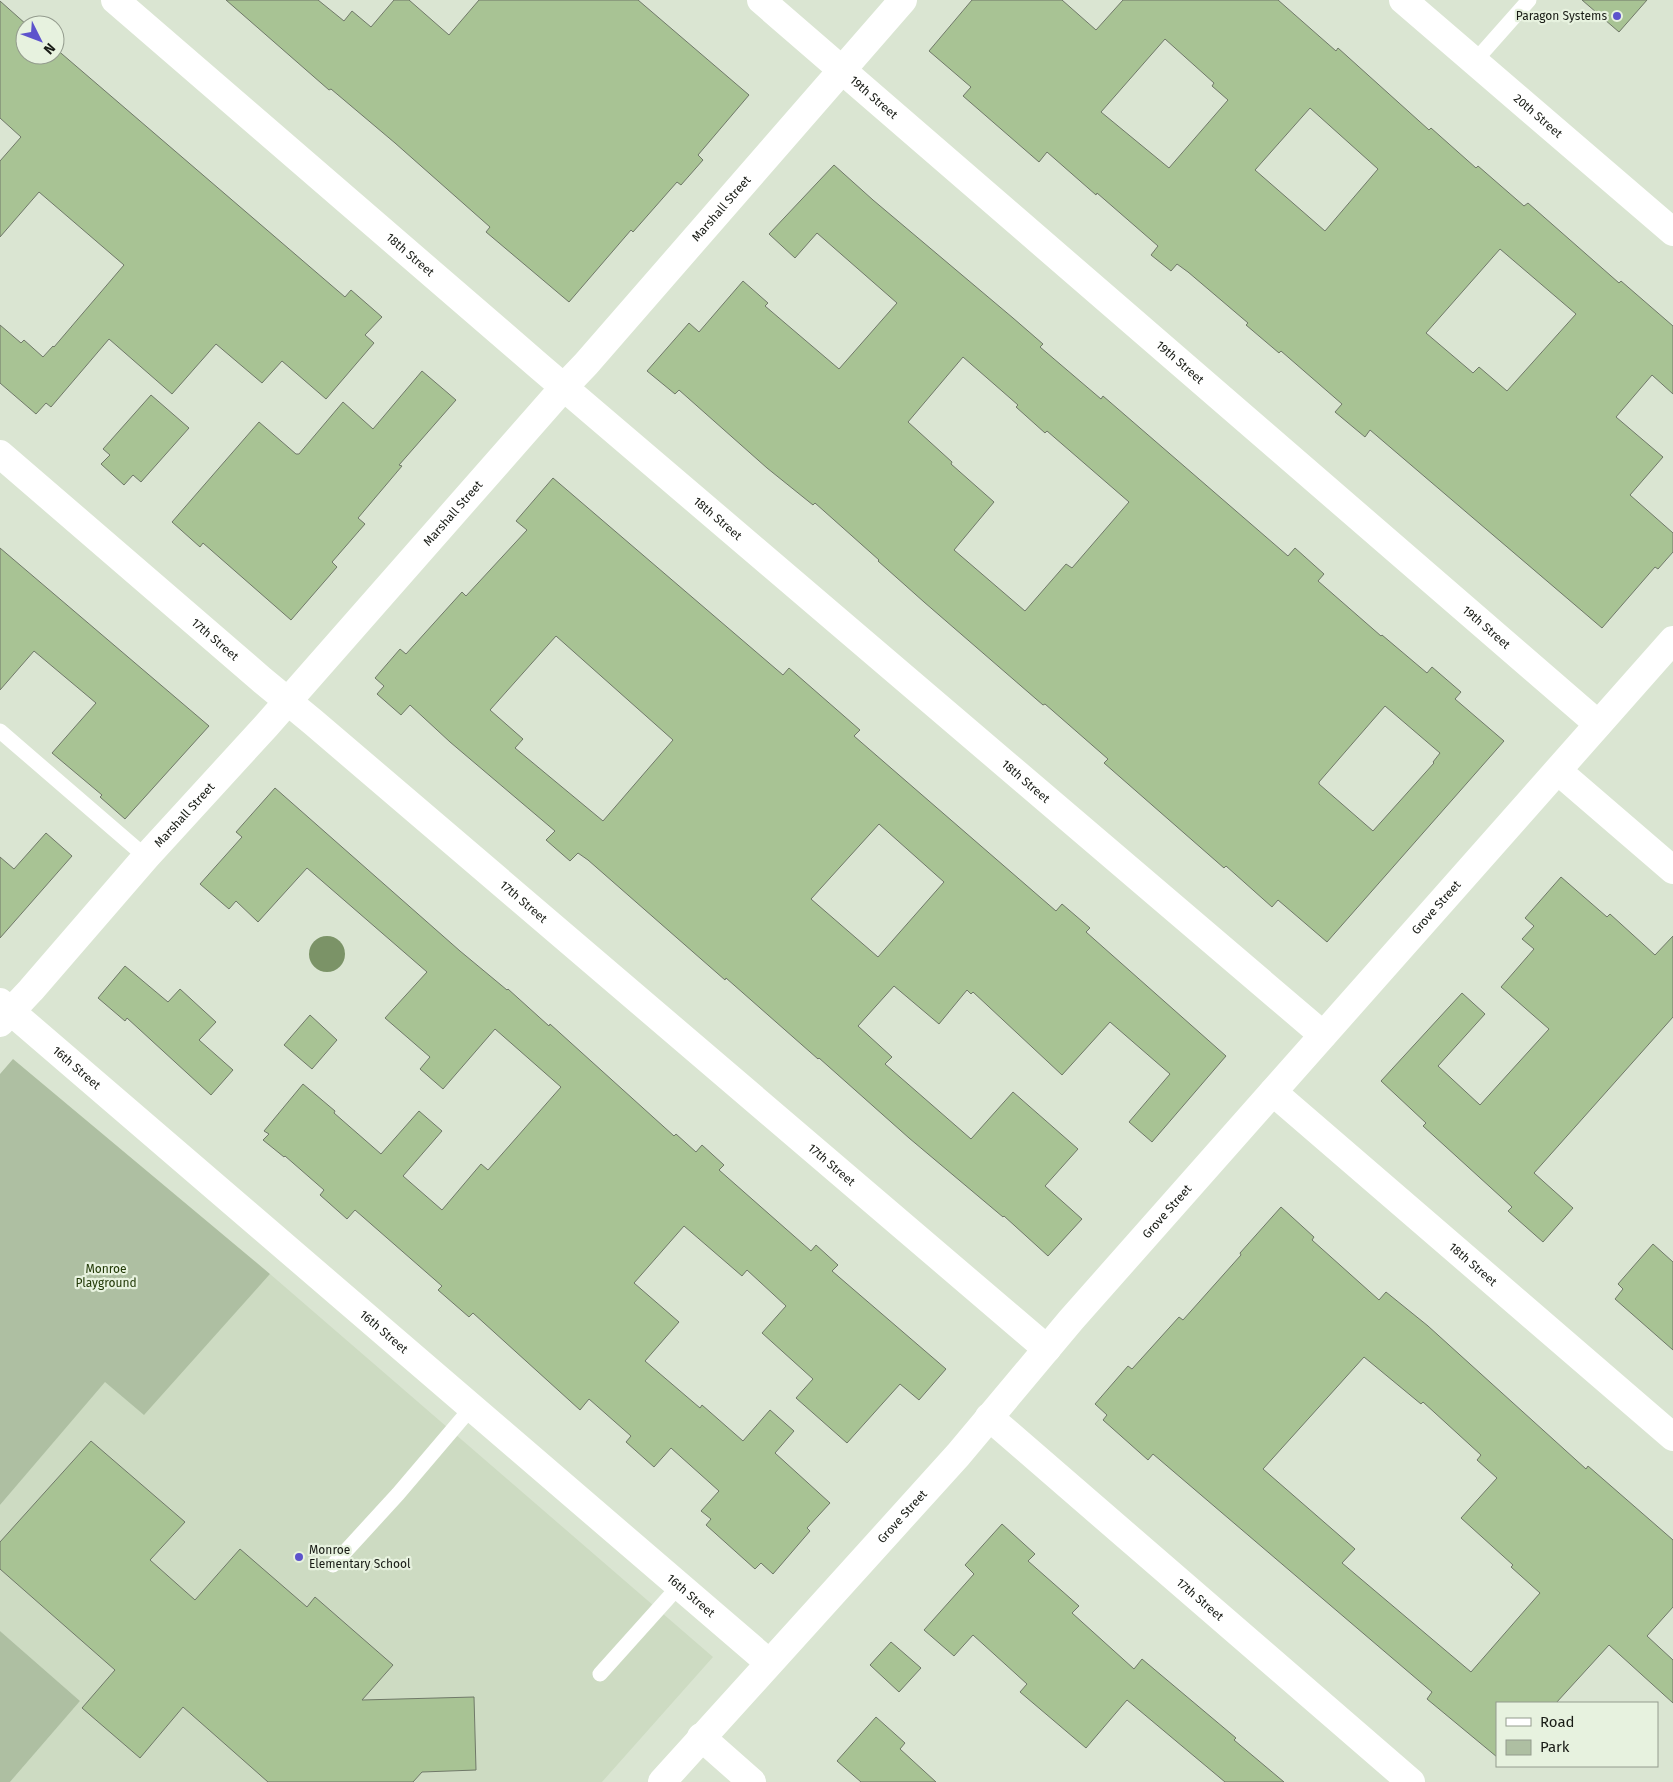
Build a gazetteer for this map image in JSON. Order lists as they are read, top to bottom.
{
  "streets": {
    "street": [
      "19th Street",
      "20th Street",
      "Marshall Street",
      "18th Street",
      "17th Street",
      "Grove Street",
      "16th Street"
    ]
  },
  "crossings": [
    ["19th Street", "Marshall Street"],
    ["19th Street", "Grove Street"],
    ["Marshall Street", "18th Street"],
    ["Marshall Street", "17th Street"],
    ["Marshall Street", "16th Street"],
    ["18th Street", "Grove Street"],
    ["17th Street", "Grove Street"],
    ["Grove Street", "16th Street"]
  ],
  "parks": ["Monroe Playground"],
  "places": ["Paragon Systems", "Monroe Elementary School"],
  "legend": ["Road", "Park"],
  "north": "bottom right"
}
